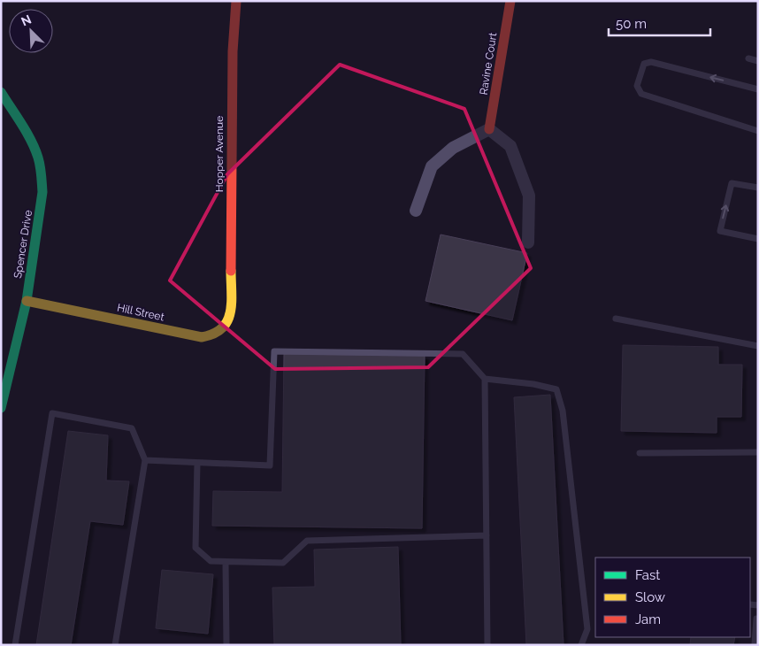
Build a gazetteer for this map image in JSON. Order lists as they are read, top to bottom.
{
  "streets": {
    "street": [
      "Ravine Court",
      "Hopper Avenue",
      "Spencer Drive",
      "Hill Street"
    ]
  },
  "crossings": [
    ["Hopper Avenue", "Hill Street"],
    ["Spencer Drive", "Hill Street"]
  ],
  "legend": ["Fast", "Slow", "Jam"],
  "scale_bar": "50 m",
  "north": "top left"
}
